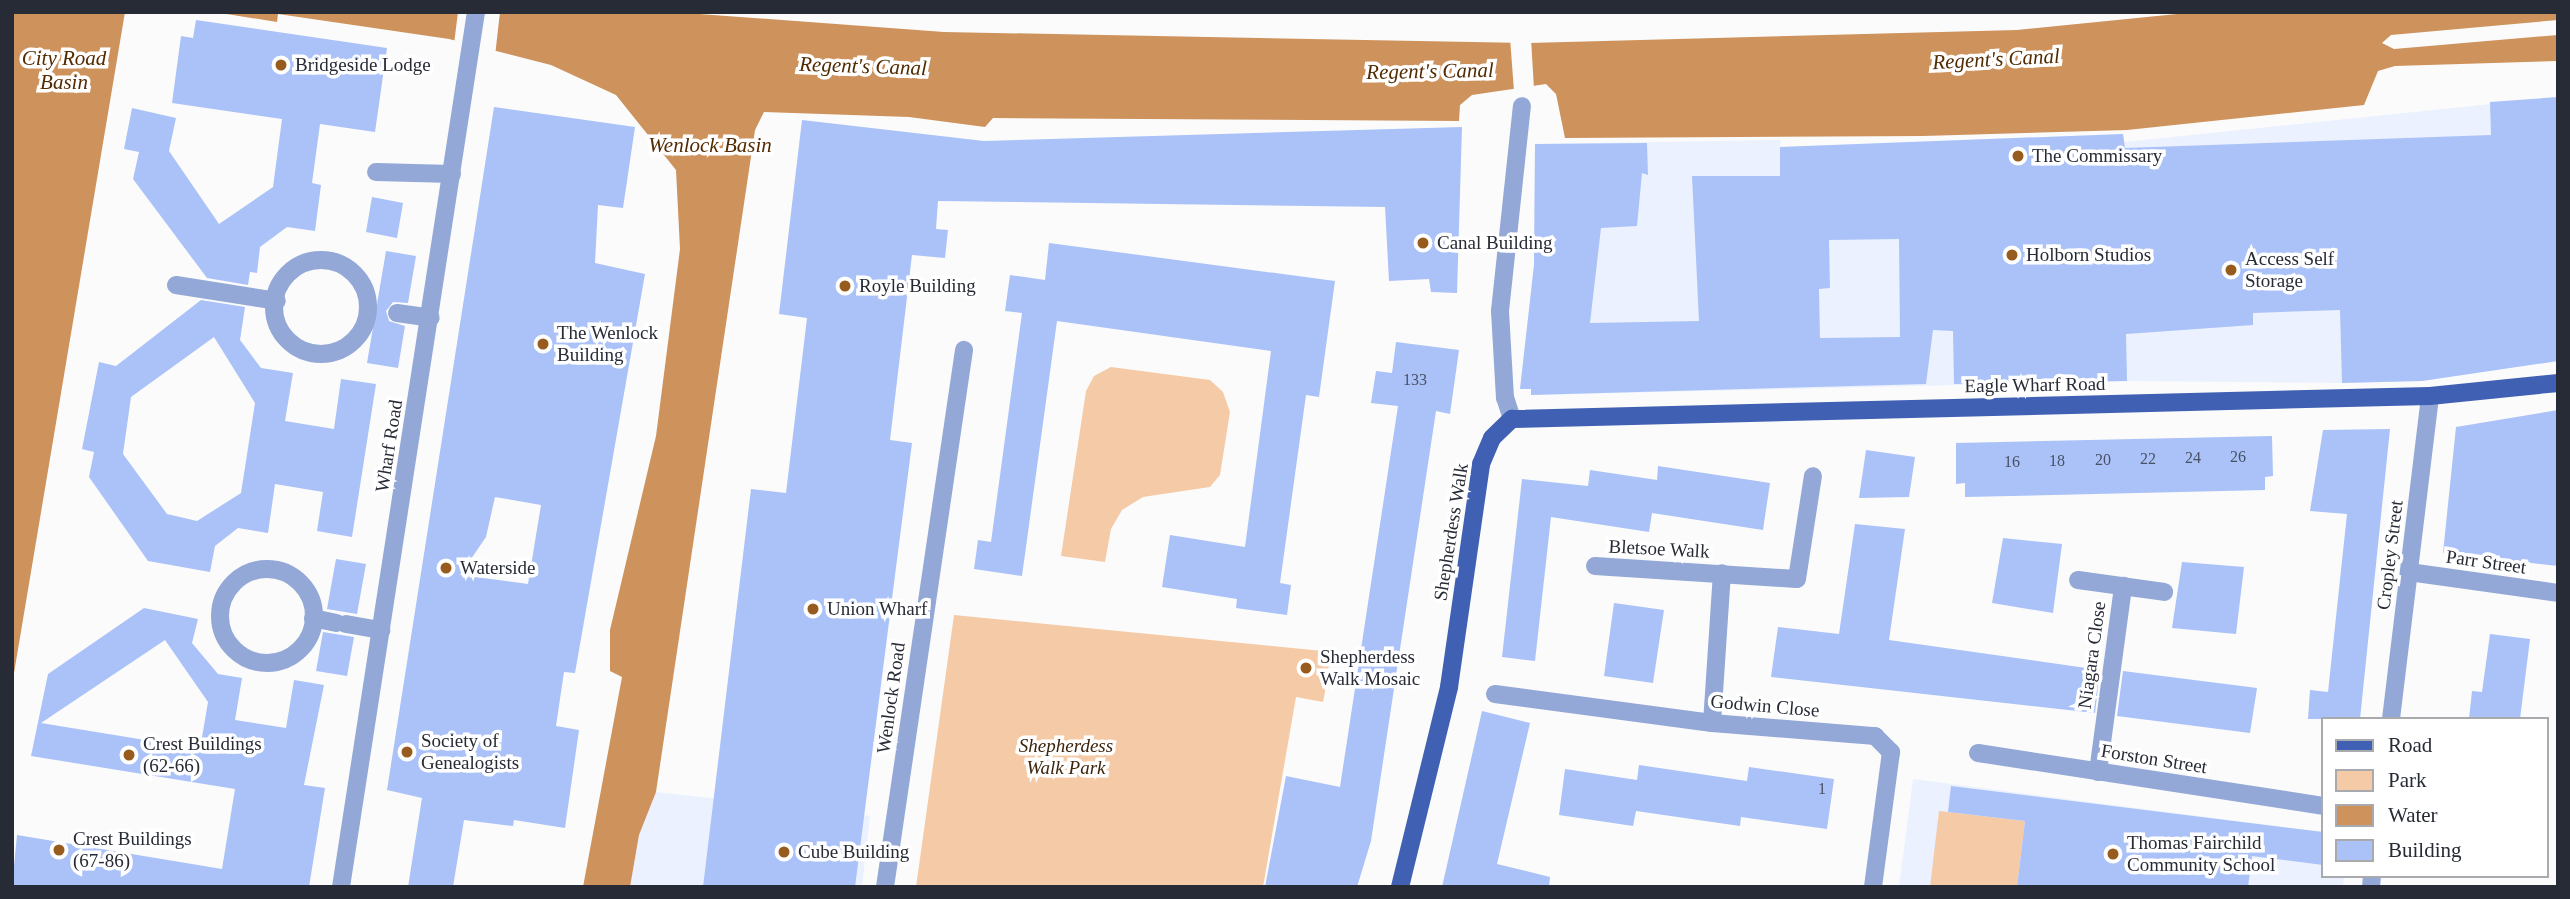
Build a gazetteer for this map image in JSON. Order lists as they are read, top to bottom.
{
  "streets": {
    "main road": ["Eagle Wharf Road", "Shepherdess Walk"],
    "street": [
      "Wharf Road",
      "Bletsoe Walk",
      "Cropley Street",
      "Parr Street",
      "Niagara Close",
      "Wenlock Road",
      "Godwin Close",
      "Forston Street"
    ]
  },
  "crossings": [
    ["Eagle Wharf Road", "Shepherdess Walk"],
    ["Eagle Wharf Road", "Cropley Street"],
    ["Bletsoe Walk", "Godwin Close"],
    ["Cropley Street", "Parr Street"],
    ["Niagara Close", "Forston Street"]
  ],
  "water": ["City Road Basin", "Regent's Canal", "Wenlock Basin"],
  "parks": ["Shepherdess Walk Park"],
  "places": [
    "Bridgeside Lodge",
    "The Commissary",
    "Canal Building",
    "Holborn Studios",
    "Access Self Storage",
    "Royle Building",
    "The Wenlock Building",
    "Waterside",
    "Union Wharf",
    "Shepherdess Walk Mosaic",
    "Society of Genealogists",
    "Crest Buildings (62-66)",
    "Crest Buildings (67-86)",
    "Cube Building",
    "Thomas Fairchild Community School"
  ],
  "house_numbers": [
    "133",
    "26",
    "24",
    "22",
    "20",
    "18",
    "16",
    "1"
  ],
  "legend": [
    "Road",
    "Park",
    "Water",
    "Building"
  ]
}
